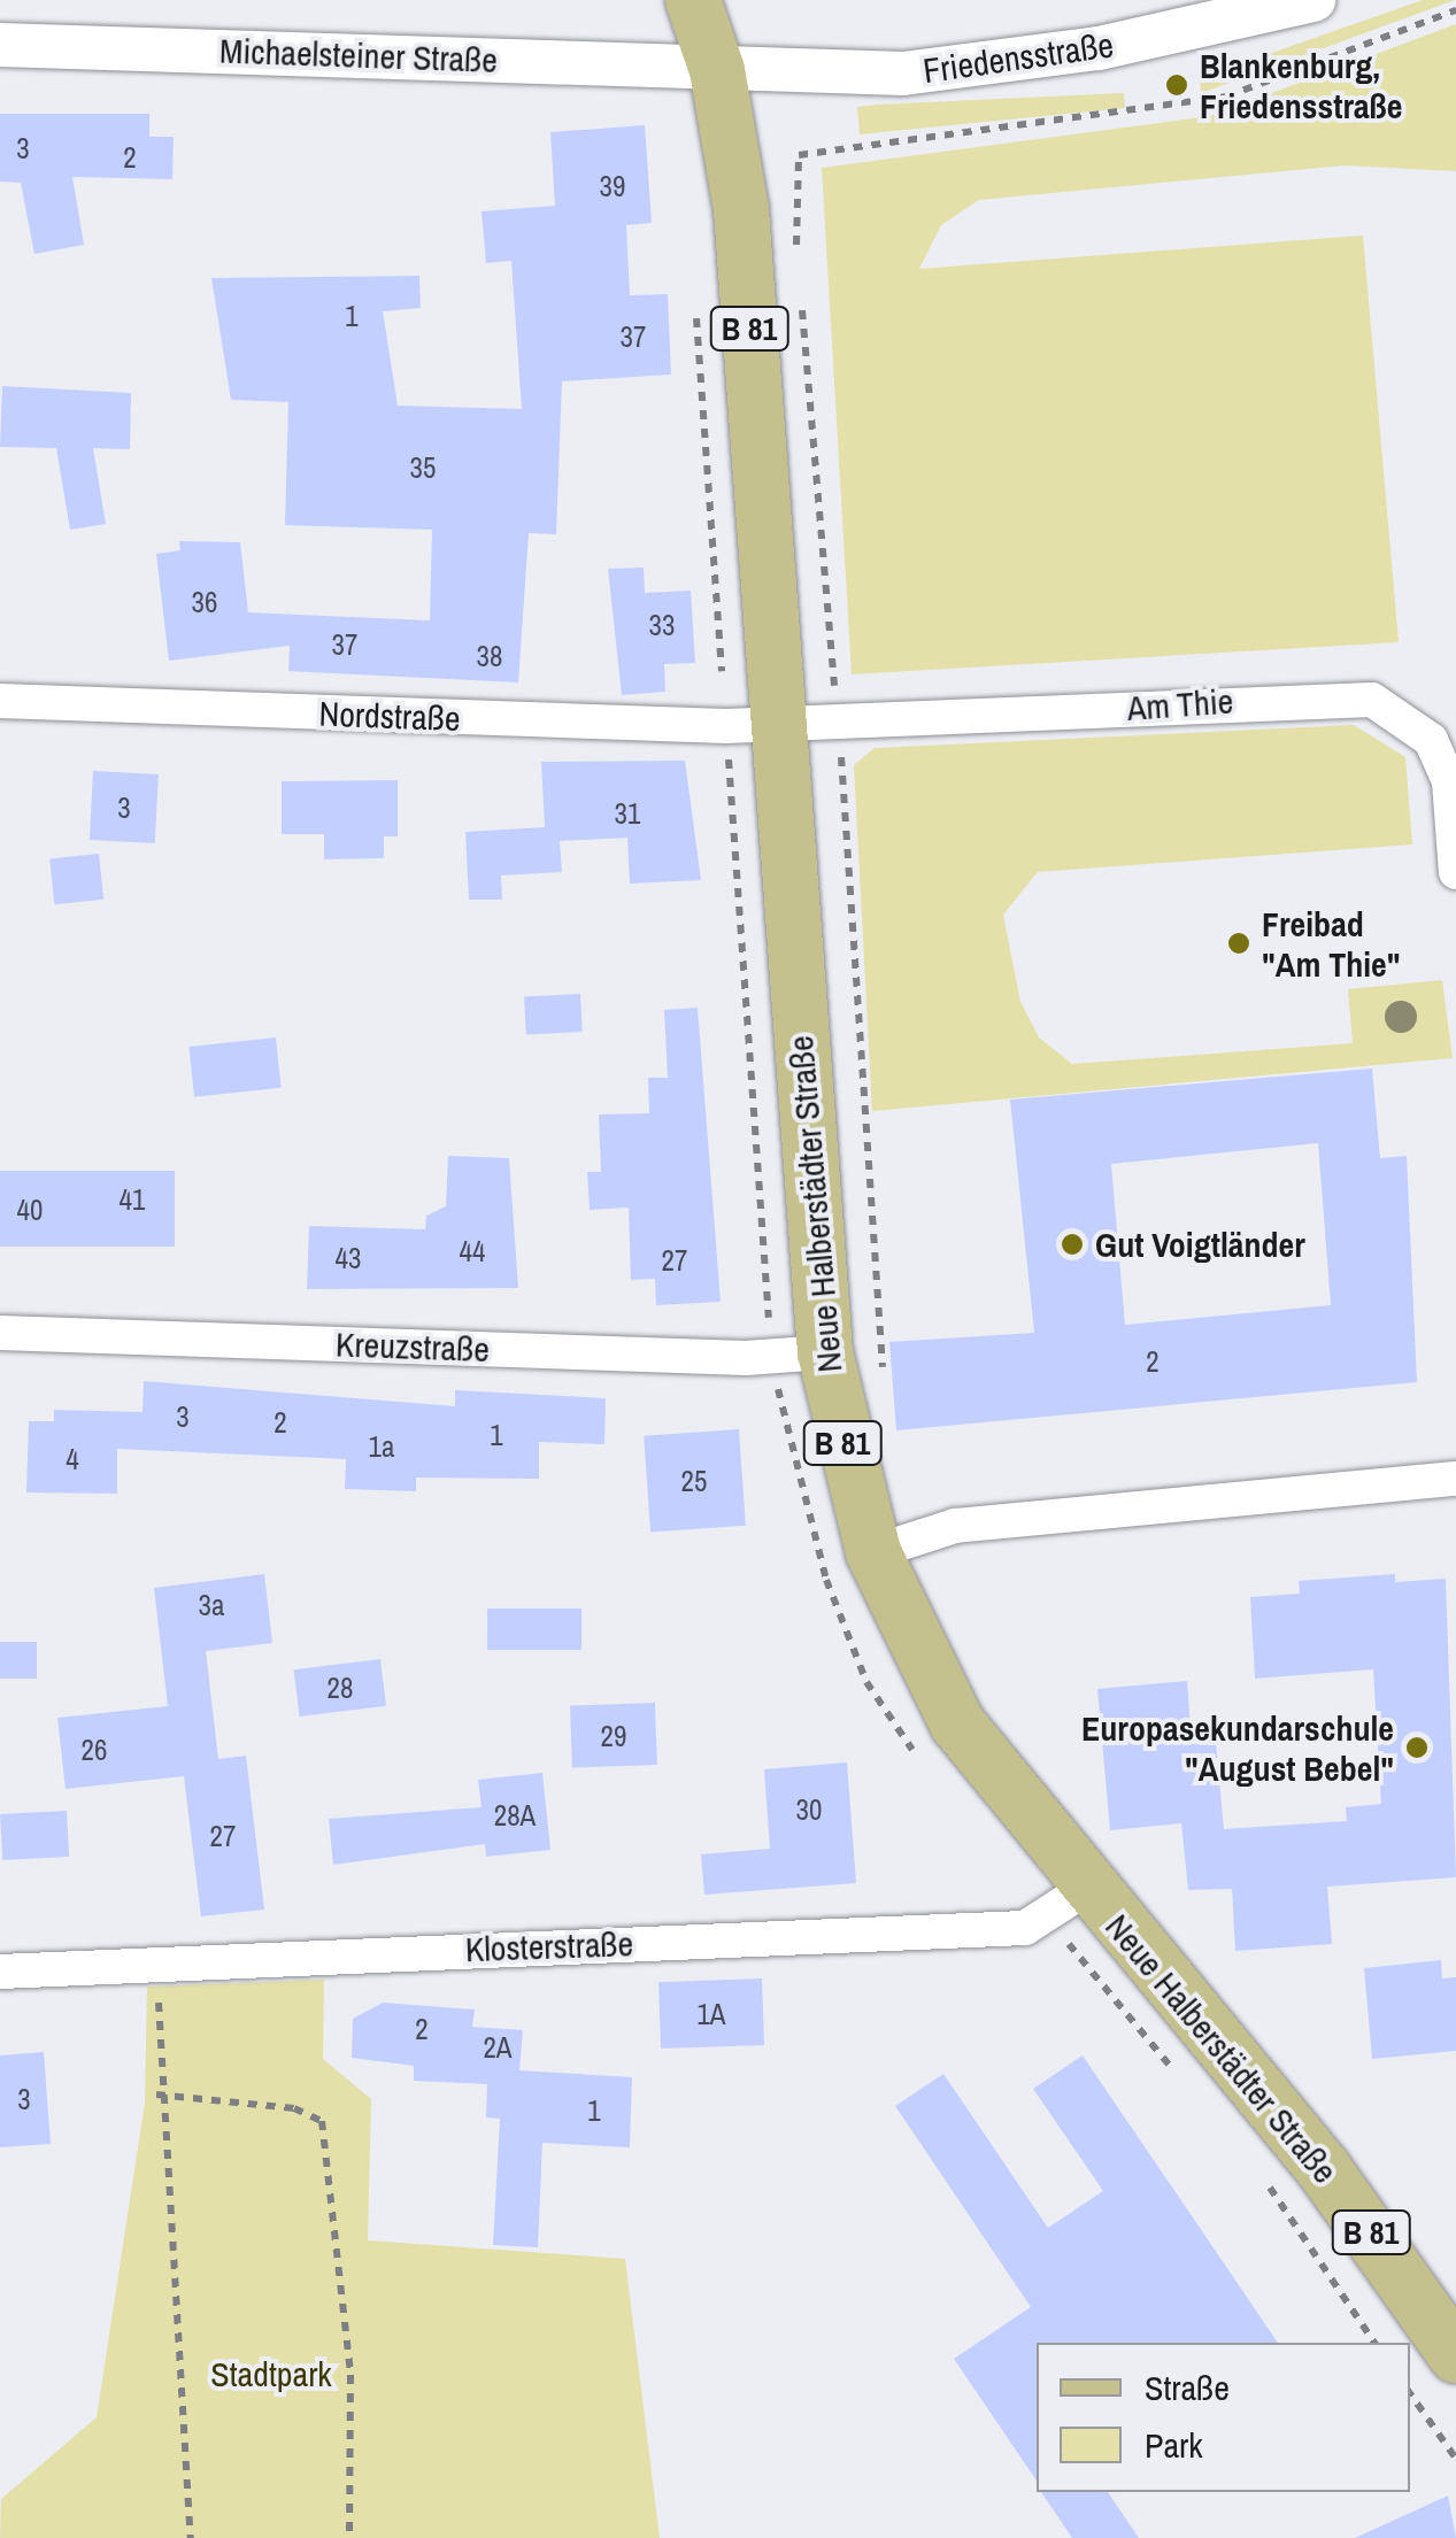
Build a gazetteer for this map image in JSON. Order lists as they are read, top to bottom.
{
  "streets": {
    "main road": ["B 81", "Neue Halberstädter Straße"],
    "street": [
      "Michaelsteiner Straße",
      "Friedensstraße",
      "Am Thie",
      "Nordstraße",
      "Kreuzstraße",
      "Klosterstraße"
    ]
  },
  "crossings": [
    ["Michaelsteiner Straße", "Friedensstraße"],
    ["Michaelsteiner Straße", "Neue Halberstädter Straße"],
    ["Friedensstraße", "Neue Halberstädter Straße"],
    ["Am Thie", "Nordstraße"],
    ["Am Thie", "Neue Halberstädter Straße"],
    ["Nordstraße", "Neue Halberstädter Straße"],
    ["Neue Halberstädter Straße", "Kreuzstraße"],
    ["Neue Halberstädter Straße", "Klosterstraße"]
  ],
  "parks": ["Stadtpark"],
  "places": [
    "Blankenburg, Friedensstraße",
    "Freibad \"Am Thie\"",
    "Gut Voigtländer",
    "Europasekundarschule \"August Bebel\""
  ],
  "house_numbers": [
    "3",
    "2",
    "39",
    "1",
    "37",
    "35",
    "36",
    "33",
    "37",
    "38",
    "3",
    "31",
    "41",
    "40",
    "44",
    "43",
    "27",
    "2",
    "3",
    "2",
    "1",
    "1a",
    "4",
    "25",
    "3a",
    "28",
    "29",
    "26",
    "30",
    "28A",
    "27",
    "1A",
    "2",
    "2A",
    "3",
    "1"
  ],
  "legend": ["Straße", "Park"]
}
